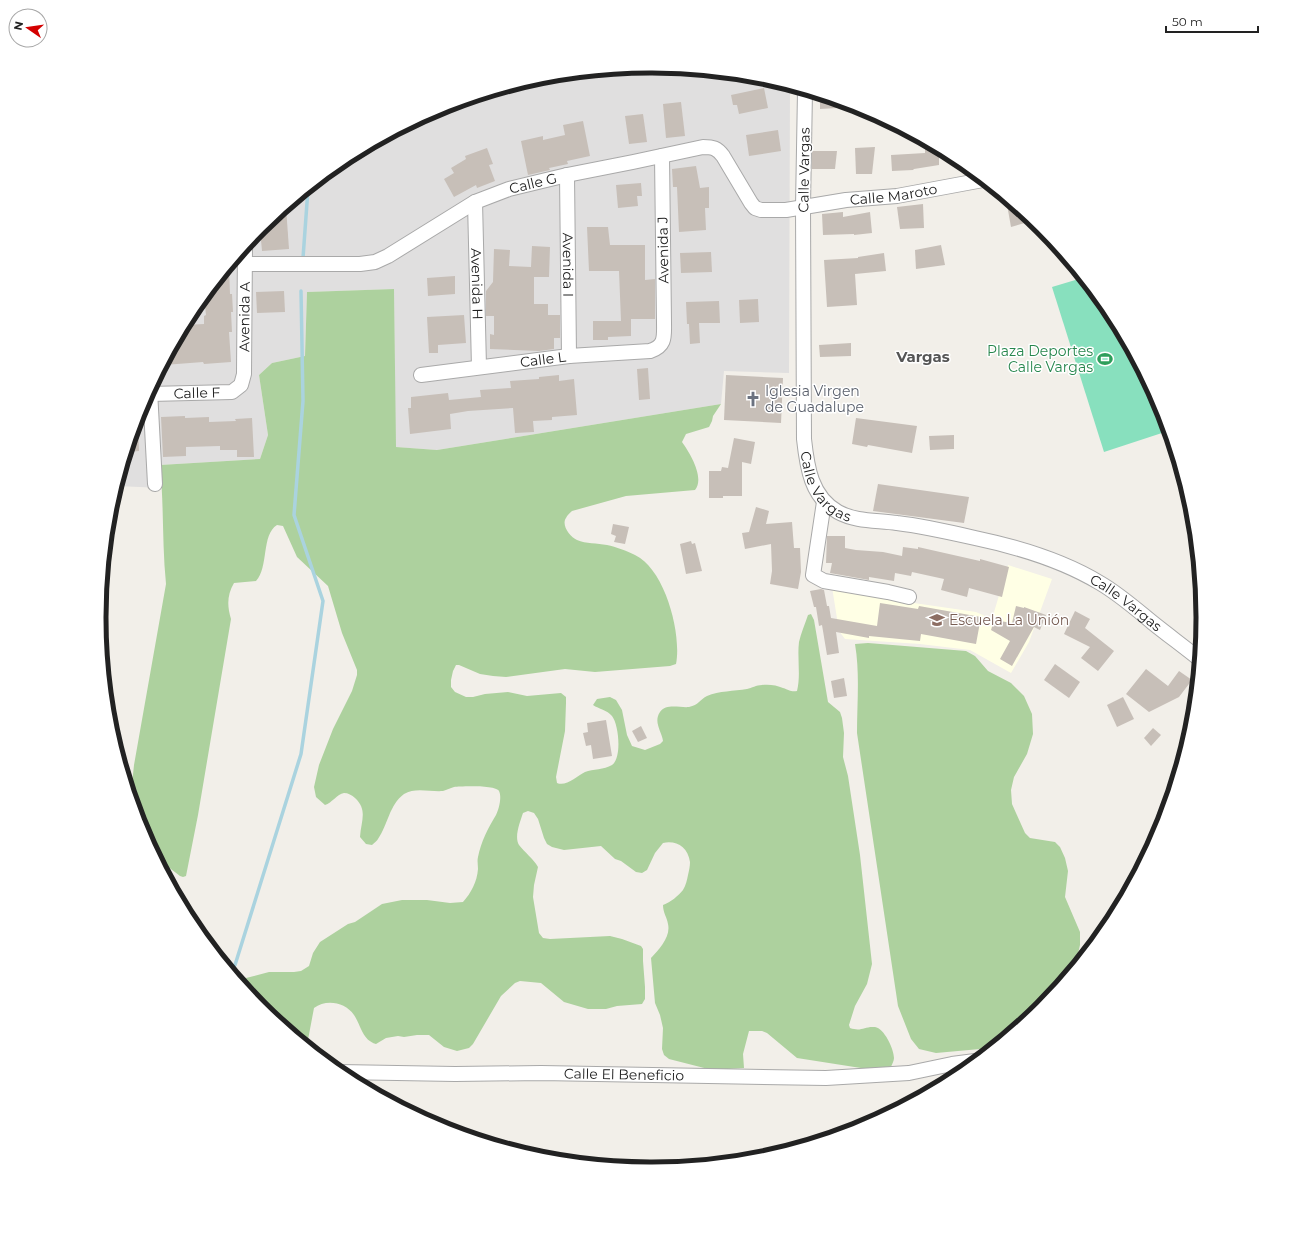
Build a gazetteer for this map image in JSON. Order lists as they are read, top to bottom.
{
  "streets": {
    "street": [
      "Calle Vargas",
      "Calle G",
      "Calle Maroto",
      "Avenida J",
      "Avenida I",
      "Avenida H",
      "Avenida A",
      "Calle L",
      "Calle F",
      "Calle El Beneficio"
    ]
  },
  "crossings": [
    ["Calle Vargas", "Calle G"],
    ["Calle Vargas", "Calle Maroto"],
    ["Calle G", "Calle Maroto"],
    ["Calle G", "Avenida J"],
    ["Calle G", "Avenida I"],
    ["Calle G", "Avenida H"],
    ["Calle G", "Avenida A"],
    ["Avenida J", "Calle L"],
    ["Avenida I", "Calle L"],
    ["Avenida H", "Calle L"],
    ["Avenida A", "Calle F"]
  ],
  "districts": ["Vargas"],
  "places": {
    "sports": ["Plaza Deportes Calle Vargas"],
    "church": ["Iglesia Virgen de Guadalupe"],
    "school or university": ["Escuela La Unión"]
  },
  "scale_bar": "50 m",
  "north": "left"
}
